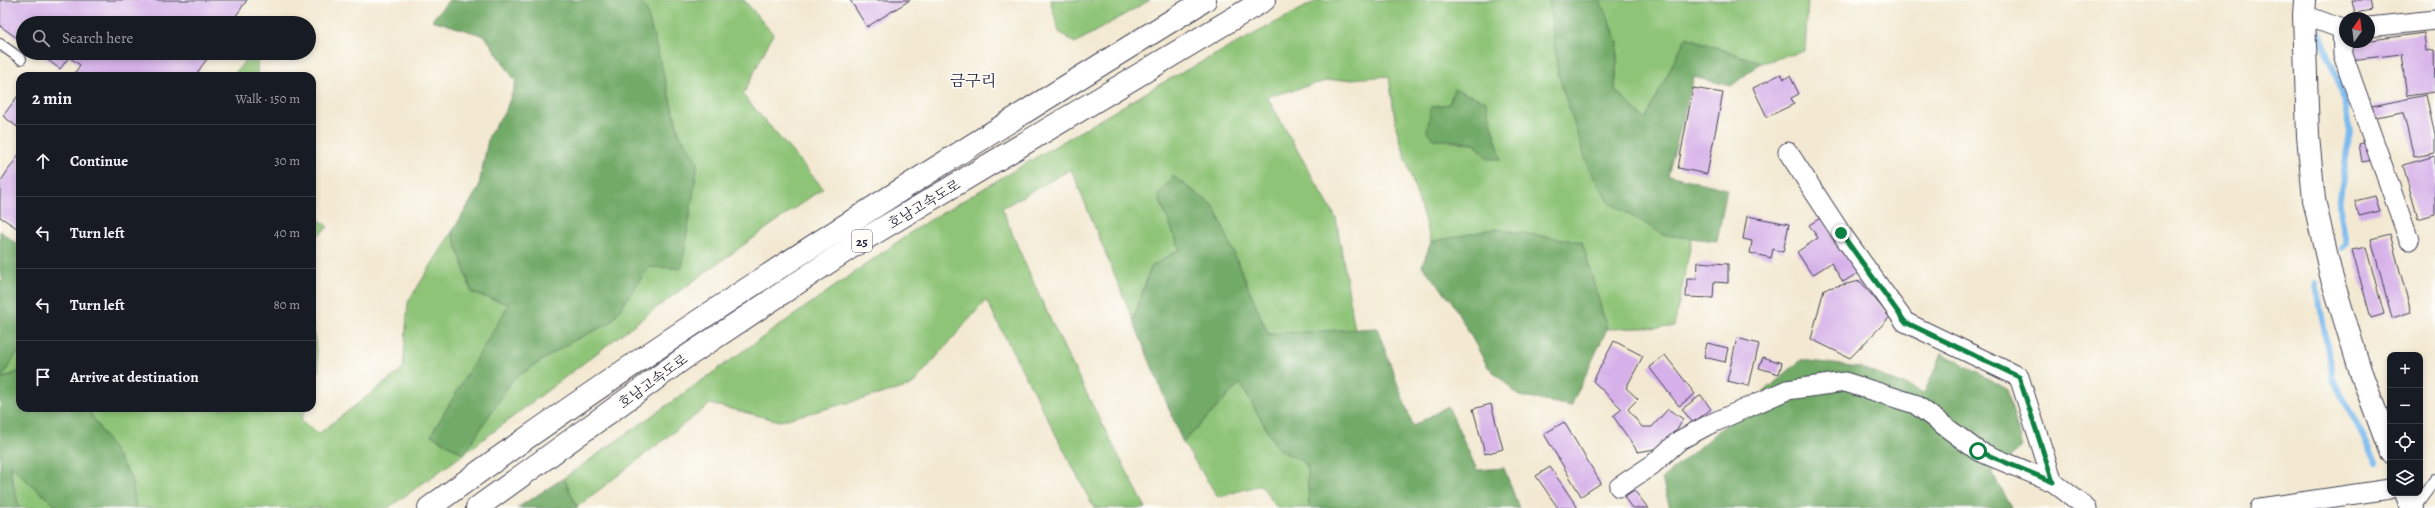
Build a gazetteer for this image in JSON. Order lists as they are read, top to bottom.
{
  "streets": {
    "main road": ["호남고속도로", "25"]
  },
  "districts": ["금구리"],
  "north": "top",
  "page": {
    "search": "Search here",
    "heading": ["2 min", "Walk · 150 m"],
    "list": [
      ["Continue", "30 m"],
      ["Turn left", "40 m"],
      ["Turn left", "80 m"],
      "Arrive at destination"
    ],
    "map_buttons": ["+", "−"]
  }
}
